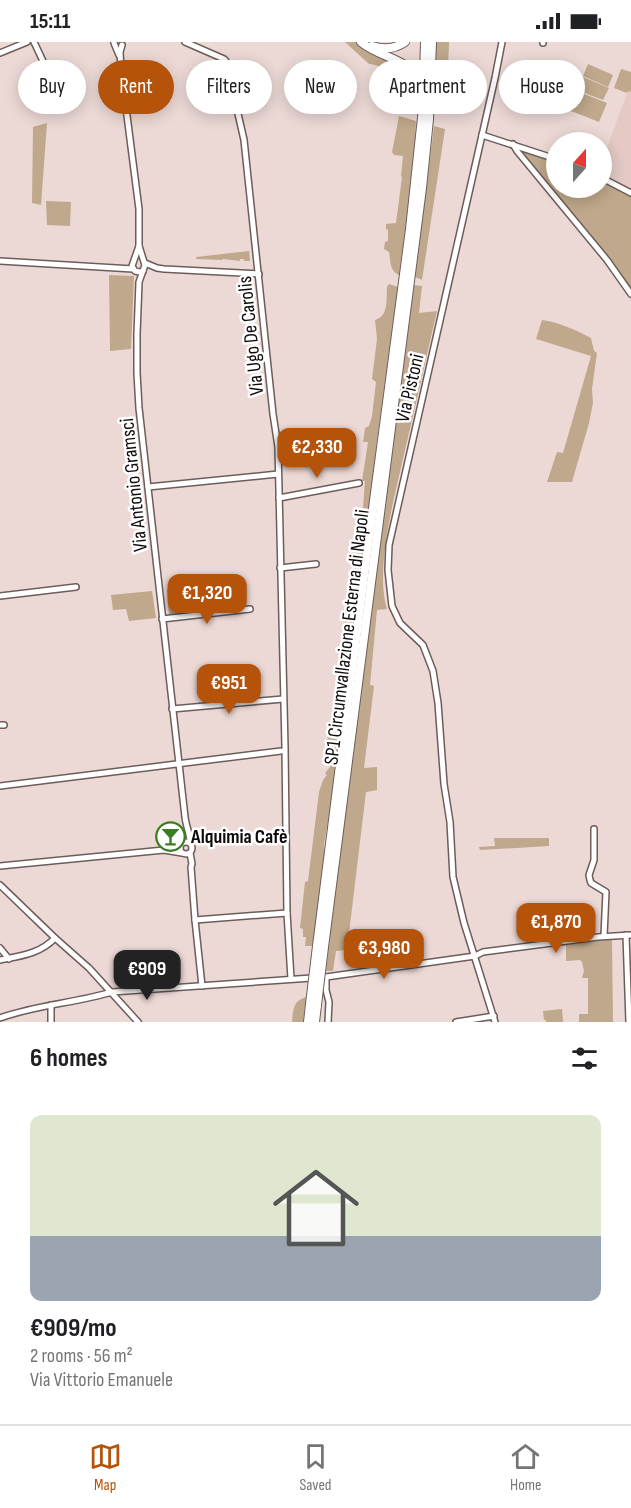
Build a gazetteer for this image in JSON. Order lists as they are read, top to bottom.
{
  "streets": {
    "highway": ["SP1 Circumvallazione Esterna di Napoli"],
    "street": ["Via Ugo De Carolis", "Via Pistoni", "Via Antonio Gramsci"]
  },
  "places": {
    "bar": ["Alquimia Cafè"]
  },
  "north": "top",
  "page": {
    "status": "15:11",
    "chip": [
      "Buy",
      "Rent",
      "Filters",
      "New",
      "Apartment",
      "House"
    ],
    "price": [
      "€2,330",
      "€1,320",
      "€951",
      "€1,870",
      "€3,980",
      "€909"
    ],
    "heading": "6 homes",
    "list": [
      {
        "name": "€909/mo",
        "note": "2 rooms · 56 m² · Via Vittorio Emanuele"
      }
    ],
    "tabs": ["Map", "Saved", "Home"]
  }
}
